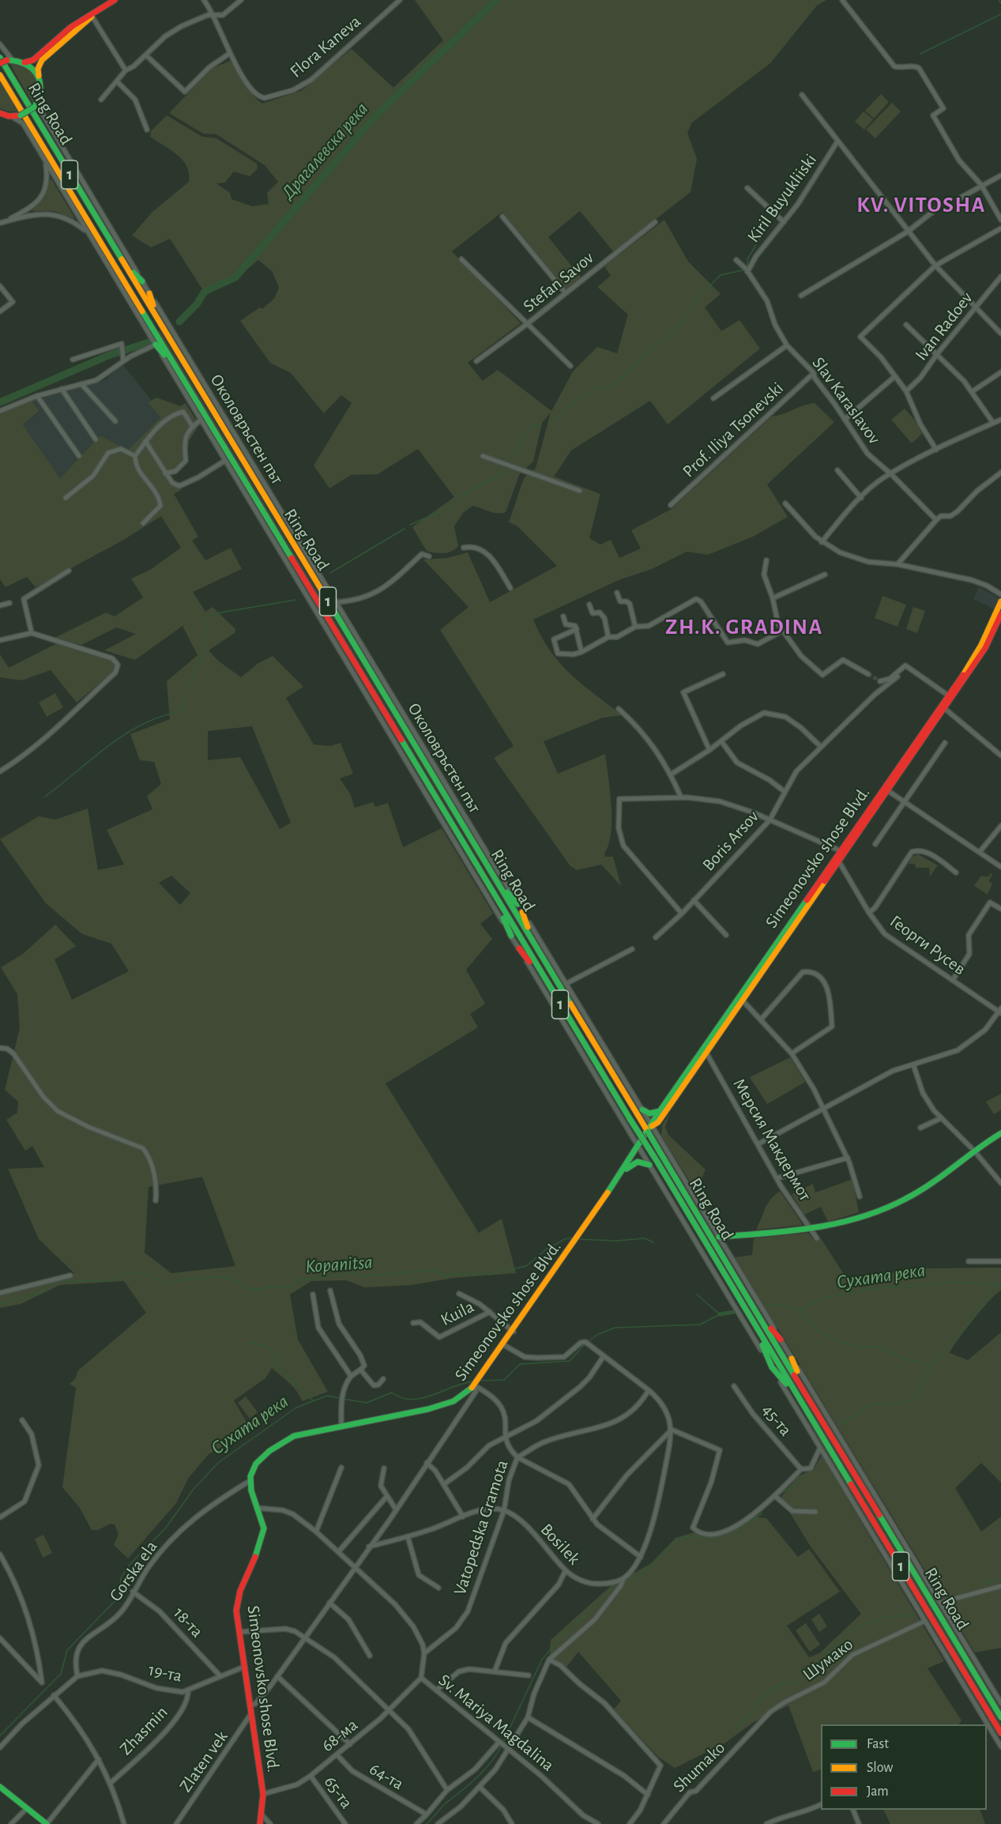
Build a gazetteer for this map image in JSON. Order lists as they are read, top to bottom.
{
  "streets": {
    "main road": ["Ring Road", "1", "Simeonovsko shose Blvd."],
    "street": [
      "Flora Kaneva",
      "Kiril Buyukliiski",
      "Stefan Savov",
      "Ivan Radoev",
      "Slav Karaslavov",
      "Околовръстен път",
      "Prof. Iliya Tsonevski",
      "Boris Arsov",
      "Георги Русев",
      "Мерсия Макдермот",
      "Kuila",
      "45-та",
      "Vatopedska Gramota",
      "Bosilek",
      "Gorska ela",
      "18-та",
      "19-та",
      "Sv. Mariya Magdalina",
      "Zhasmin",
      "68-ма",
      "Zlaten vek",
      "Shumako",
      "64-та",
      "65-та"
    ]
  },
  "crossings": [
    ["Ring Road", "Околовръстен път"],
    ["Kiril Buyukliiski", "Slav Karaslavov"],
    ["Slav Karaslavov", "Prof. Iliya Tsonevski"],
    ["Околовръстен път", "Simeonovsko shose Blvd."],
    ["Околовръстен път", "Shumako"],
    ["Simeonovsko shose Blvd.", "Георги Русев"],
    ["Simeonovsko shose Blvd.", "Мерсия Макдермот"],
    ["Simeonovsko shose Blvd.", "Gorska ela"],
    ["Simeonovsko shose Blvd.", "19-та"],
    ["Simeonovsko shose Blvd.", "Sv. Mariya Magdalina"],
    ["Simeonovsko shose Blvd.", "68-ма"],
    ["Simeonovsko shose Blvd.", "Zlaten vek"],
    ["Vatopedska Gramota", "Bosilek"],
    ["Vatopedska Gramota", "Sv. Mariya Magdalina"],
    ["Gorska ela", "18-та"],
    ["Gorska ela", "19-та"],
    ["18-та", "19-та"],
    ["19-та", "Zhasmin"],
    ["Sv. Mariya Magdalina", "68-ма"],
    ["68-ма", "64-та"],
    ["68-ма", "65-та"]
  ],
  "districts": ["KV. VITOSHA", "ZH.K. GRADINA"],
  "water": ["Драгалевска река", "Kopanitsa", "Сухата река"],
  "legend": ["Fast", "Slow", "Jam"]
}
